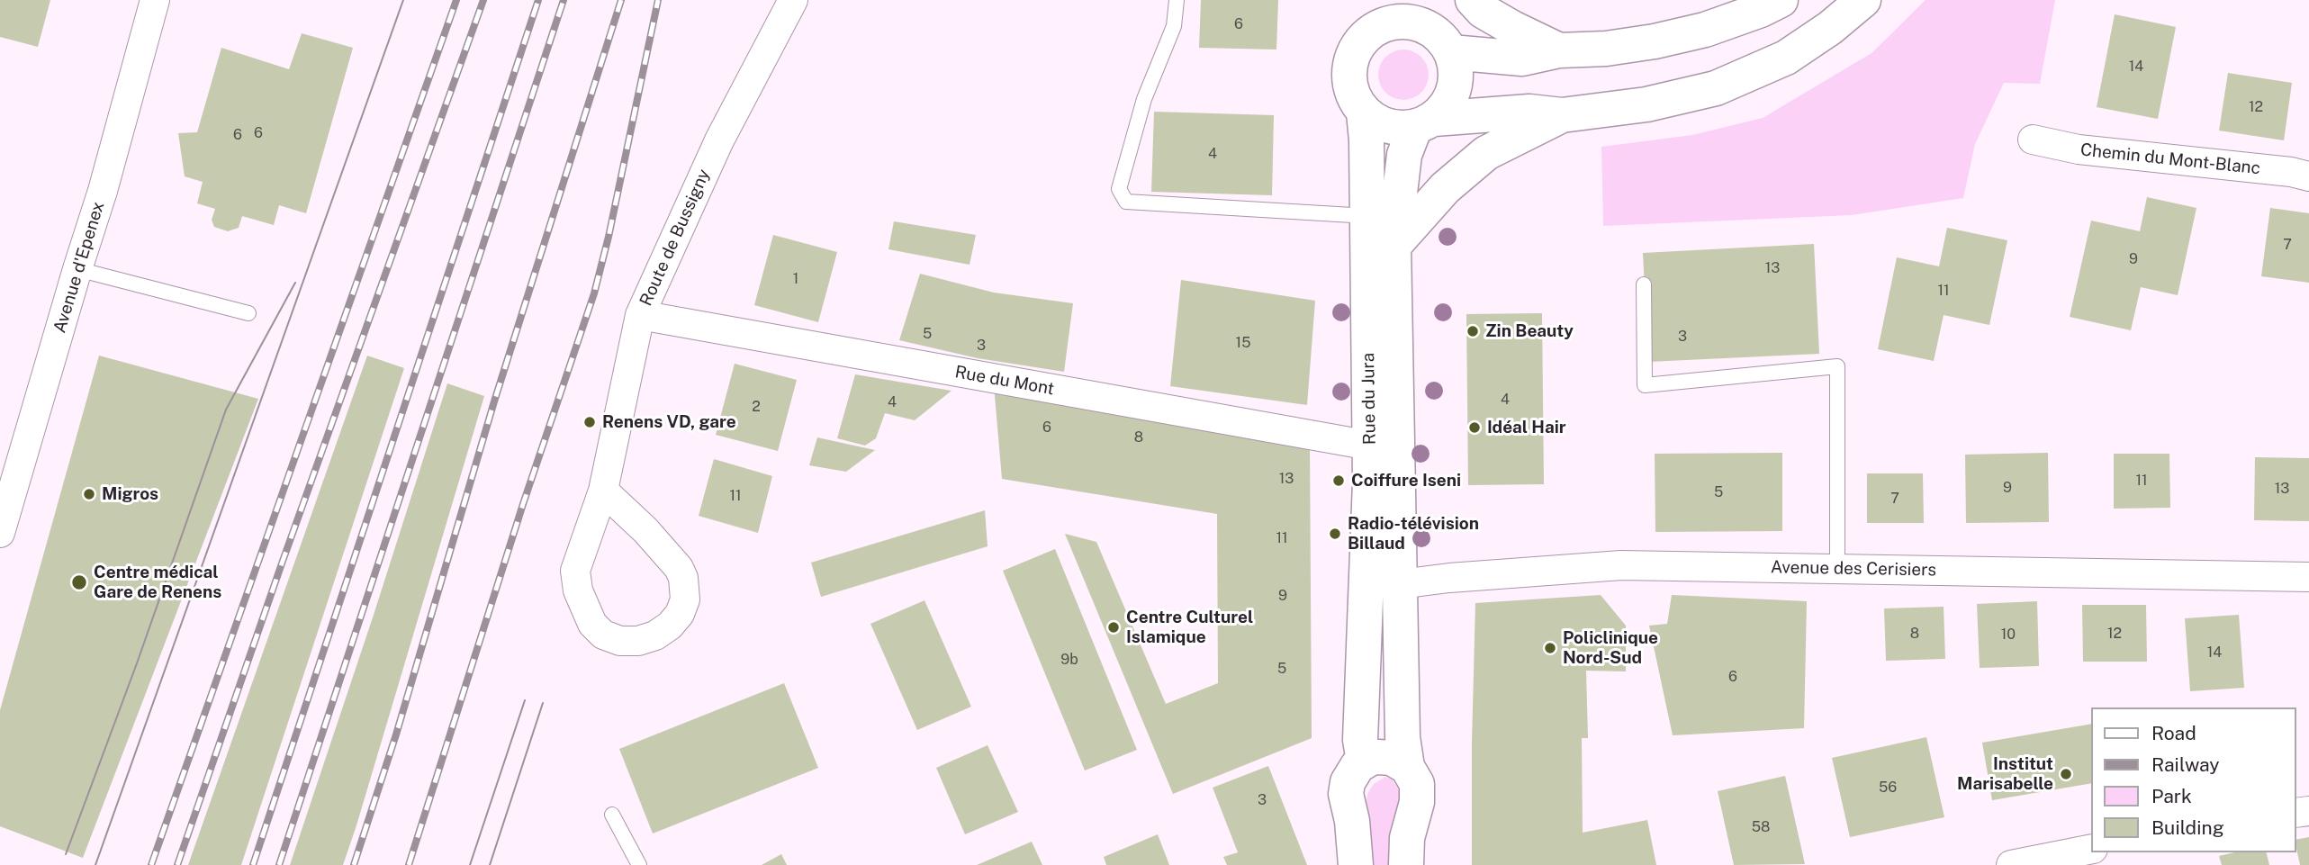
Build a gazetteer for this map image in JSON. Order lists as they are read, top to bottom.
{
  "streets": {
    "main road": ["Rue du Jura"],
    "street": [
      "Chemin du Mont-Blanc",
      "Route de Bussigny",
      "Avenue d'Epenex",
      "Rue du Mont",
      "Avenue des Cerisiers"
    ]
  },
  "crossings": [
    ["Route de Bussigny", "Rue du Mont"],
    ["Rue du Mont", "Rue du Jura"],
    ["Rue du Jura", "Avenue des Cerisiers"]
  ],
  "places": [
    "Zin Beauty",
    "Renens VD, gare",
    "Idéal Hair",
    "Coiffure Iseni",
    "Migros",
    "Radio-télévision Billaud",
    "Centre médical Gare de Renens",
    "Centre Culturel Islamique",
    "Policlinique Nord-Sud",
    "Institut Marisabelle"
  ],
  "house_numbers": [
    "6",
    "14",
    "12",
    "6",
    "6",
    "4",
    "7",
    "9",
    "13",
    "1",
    "11",
    "5",
    "3",
    "15",
    "3",
    "4",
    "4",
    "2",
    "6",
    "8",
    "13",
    "11",
    "9",
    "13",
    "5",
    "11",
    "7",
    "11",
    "9",
    "8",
    "12",
    "10",
    "14",
    "9b",
    "5",
    "6",
    "56",
    "3",
    "58"
  ],
  "legend": [
    "Road",
    "Railway",
    "Park",
    "Building"
  ]
}
